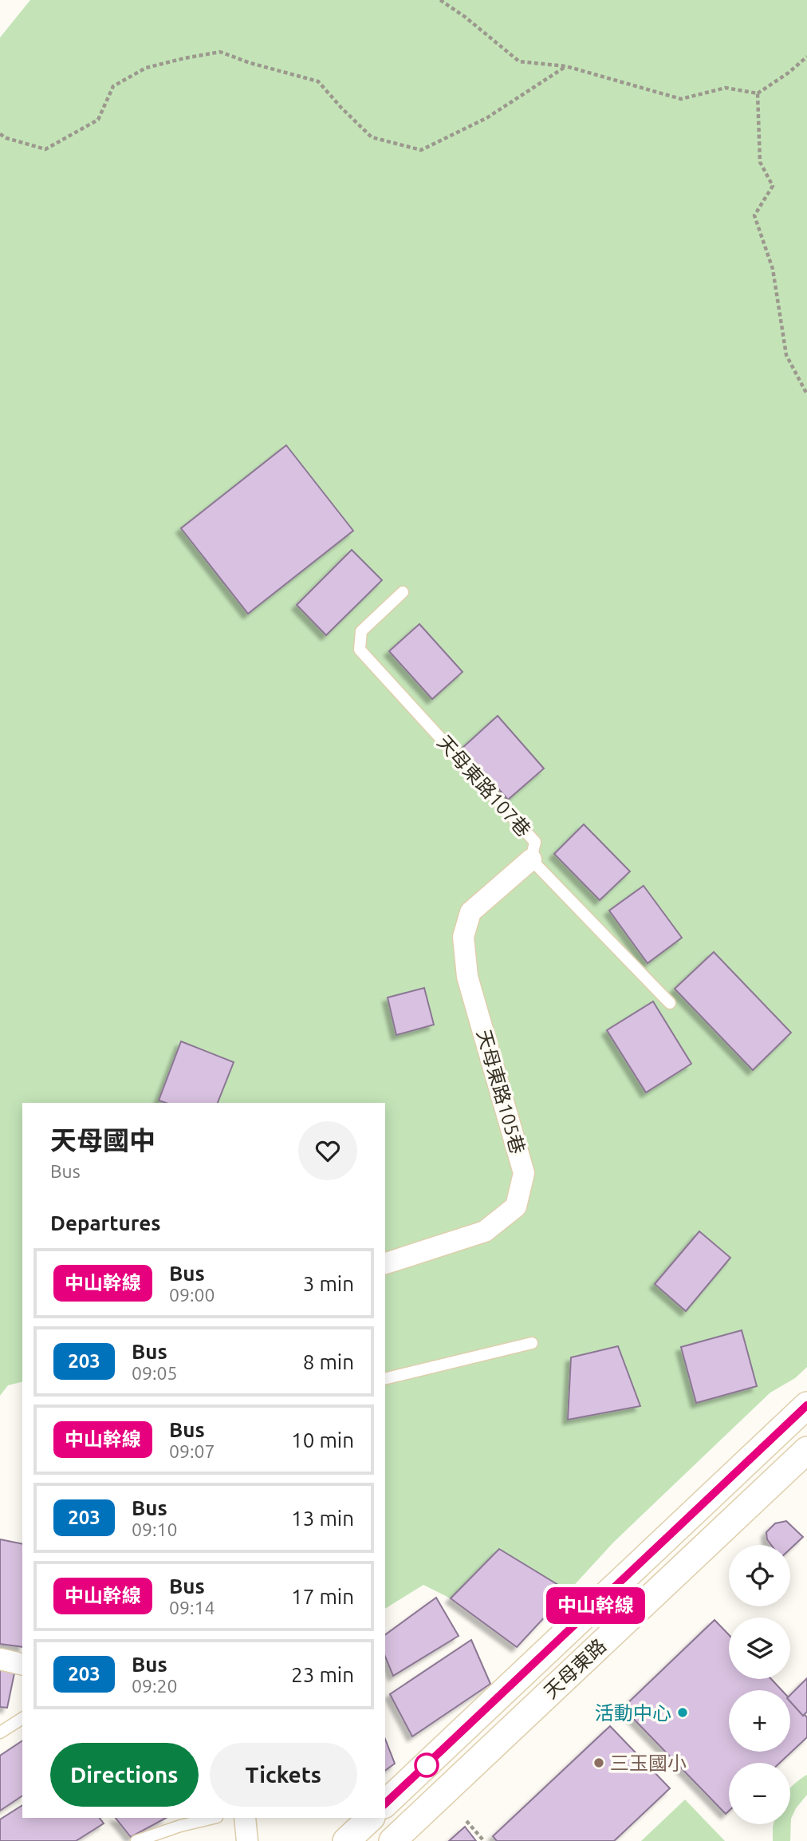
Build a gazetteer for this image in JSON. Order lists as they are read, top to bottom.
{
  "streets": {
    "street": ["天母東路105巷", "天母東路"],
    "lane": ["天母東路107巷"]
  },
  "crossings": [
    ["天母東路107巷", "天母東路105巷"]
  ],
  "places": ["活動中心", "三玉國小"],
  "lines": ["bus line 中山幹線"],
  "page": {
    "on_map": "中山幹線",
    "heading": [
      ["天母國中", "Bus"],
      "Departures"
    ],
    "list": [
      {
        "mark": "中山幹線",
        "name": "Bus",
        "note": "09:00",
        "value": "3 min"
      },
      {
        "mark": "203",
        "name": "Bus",
        "note": "09:05",
        "value": "8 min"
      },
      {
        "mark": "中山幹線",
        "name": "Bus",
        "note": "09:07",
        "value": "10 min"
      },
      {
        "mark": "203",
        "name": "Bus",
        "note": "09:10",
        "value": "13 min"
      },
      {
        "mark": "中山幹線",
        "name": "Bus",
        "note": "09:14",
        "value": "17 min"
      },
      {
        "mark": "203",
        "name": "Bus",
        "note": "09:20",
        "value": "23 min"
      }
    ],
    "map_buttons": ["+", "−"],
    "buttons": ["Directions", "Tickets"]
  }
}
